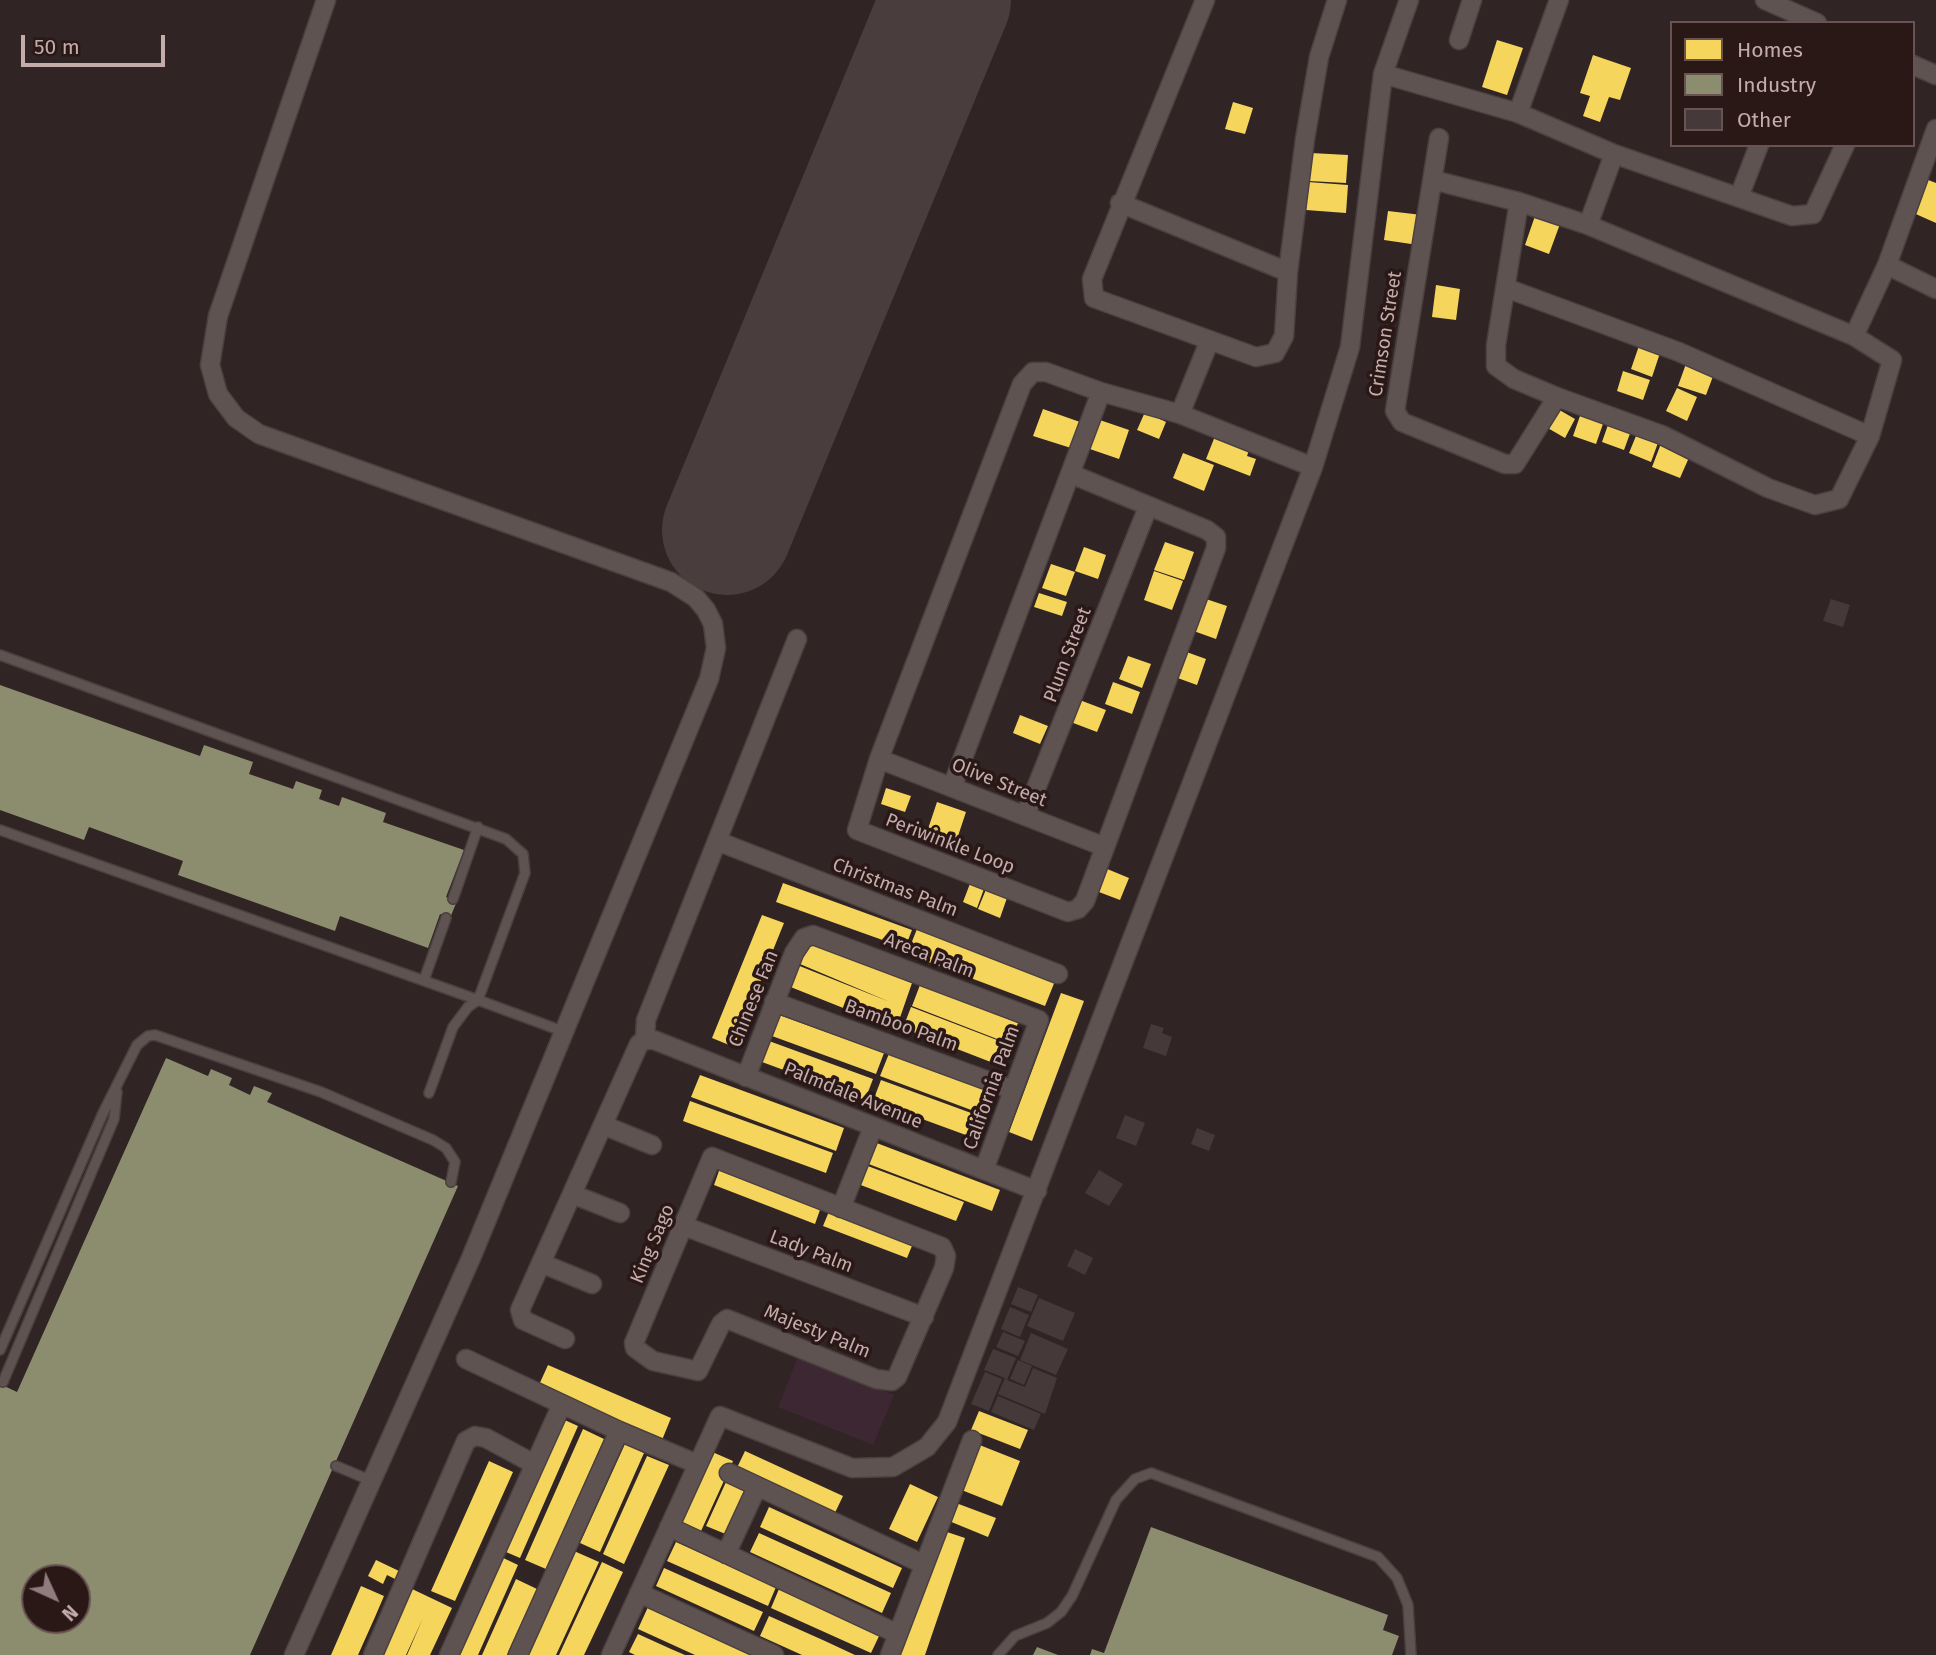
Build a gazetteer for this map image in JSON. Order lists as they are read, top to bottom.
{
  "streets": {
    "street": [
      "Crimson Street",
      "Plum Street",
      "Olive Street",
      "Periwinkle Loop",
      "Christmas Palm",
      "Areca Palm",
      "Chinese Fan",
      "Bamboo Palm",
      "California Palm",
      "Palmdale Avenue",
      "King Sago",
      "Lady Palm",
      "Majesty Palm"
    ]
  },
  "crossings": [
    ["Plum Street", "Olive Street"],
    ["Plum Street", "Periwinkle Loop"],
    ["Olive Street", "Periwinkle Loop"],
    ["Areca Palm", "Chinese Fan"],
    ["Areca Palm", "California Palm"],
    ["Chinese Fan", "Bamboo Palm"],
    ["Chinese Fan", "Palmdale Avenue"],
    ["Bamboo Palm", "California Palm"],
    ["California Palm", "Palmdale Avenue"],
    ["King Sago", "Lady Palm"],
    ["King Sago", "Majesty Palm"],
    ["Lady Palm", "Majesty Palm"]
  ],
  "legend": ["Homes", "Industry", "Other"],
  "scale_bar": "50 m",
  "north": "bottom right"
}
